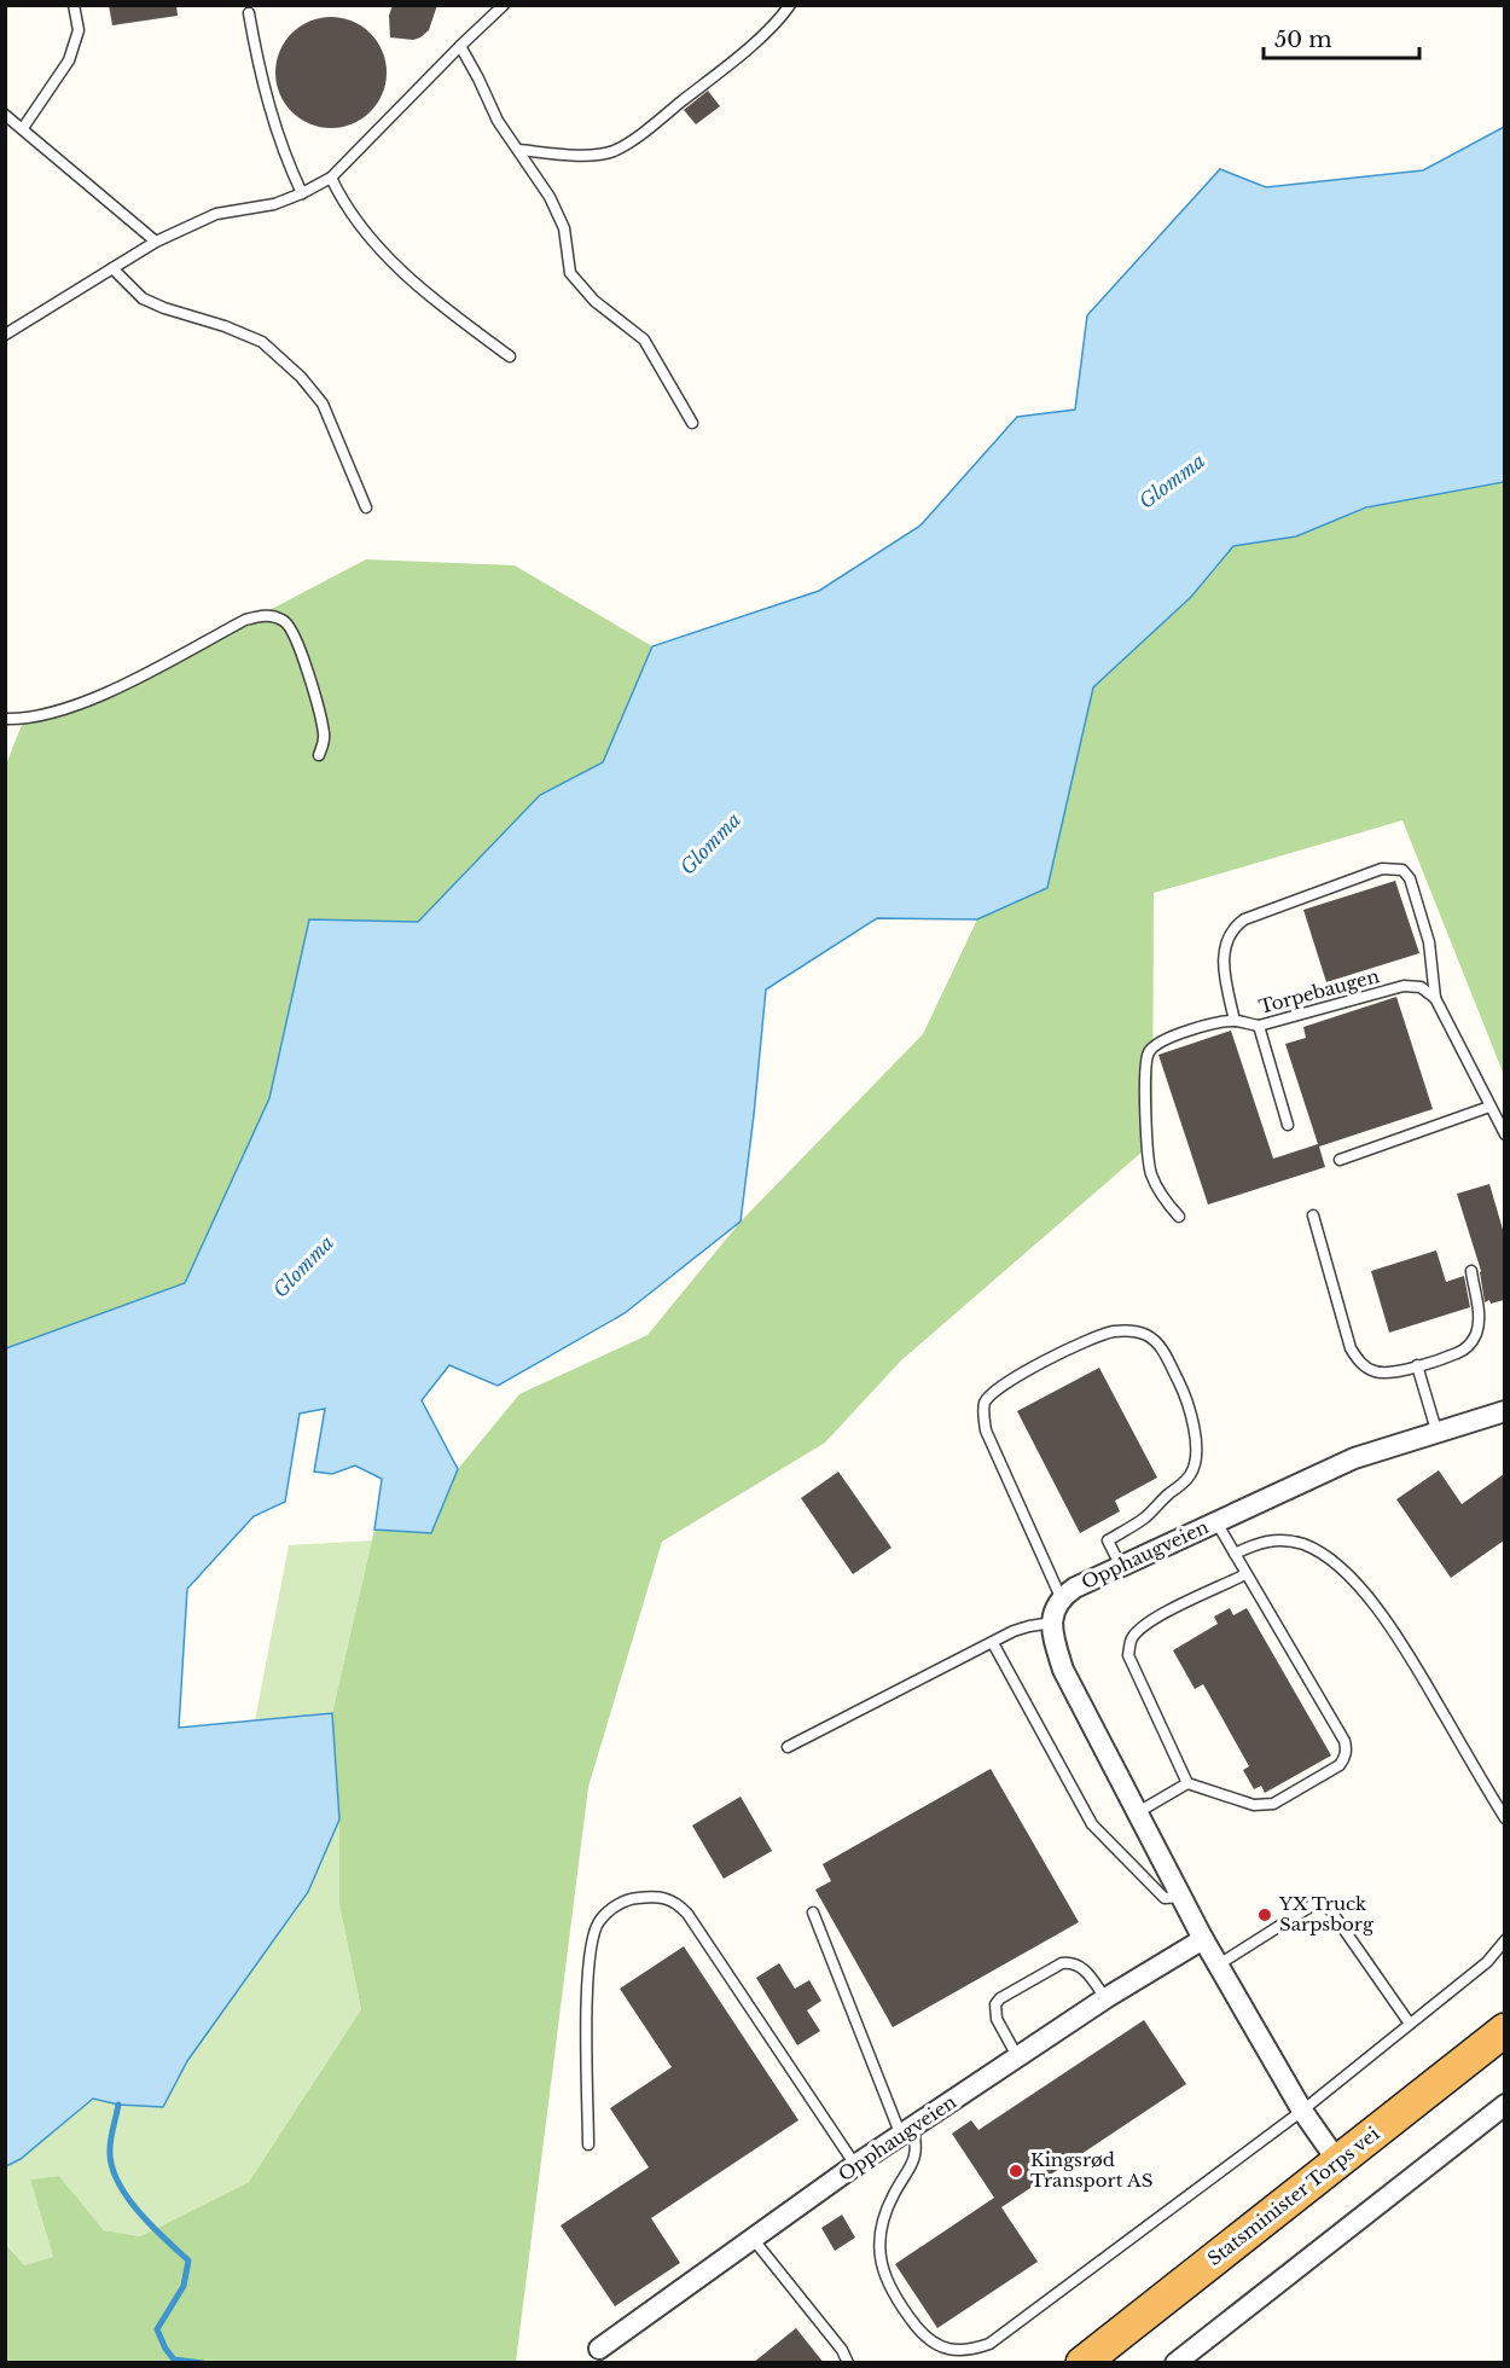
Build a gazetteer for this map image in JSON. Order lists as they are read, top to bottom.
{
  "streets": {
    "highway": ["Statsminister Torps vei"],
    "street": ["Opphaugveien"],
    "lane": ["Torpebaugen"]
  },
  "crossings": [
    ["Opphaugveien", "Statsminister Torps vei"]
  ],
  "water": ["Glomma"],
  "places": ["YX Truck Sarpsborg", "Kingsrød Transport AS"],
  "scale_bar": "50 m"
}
